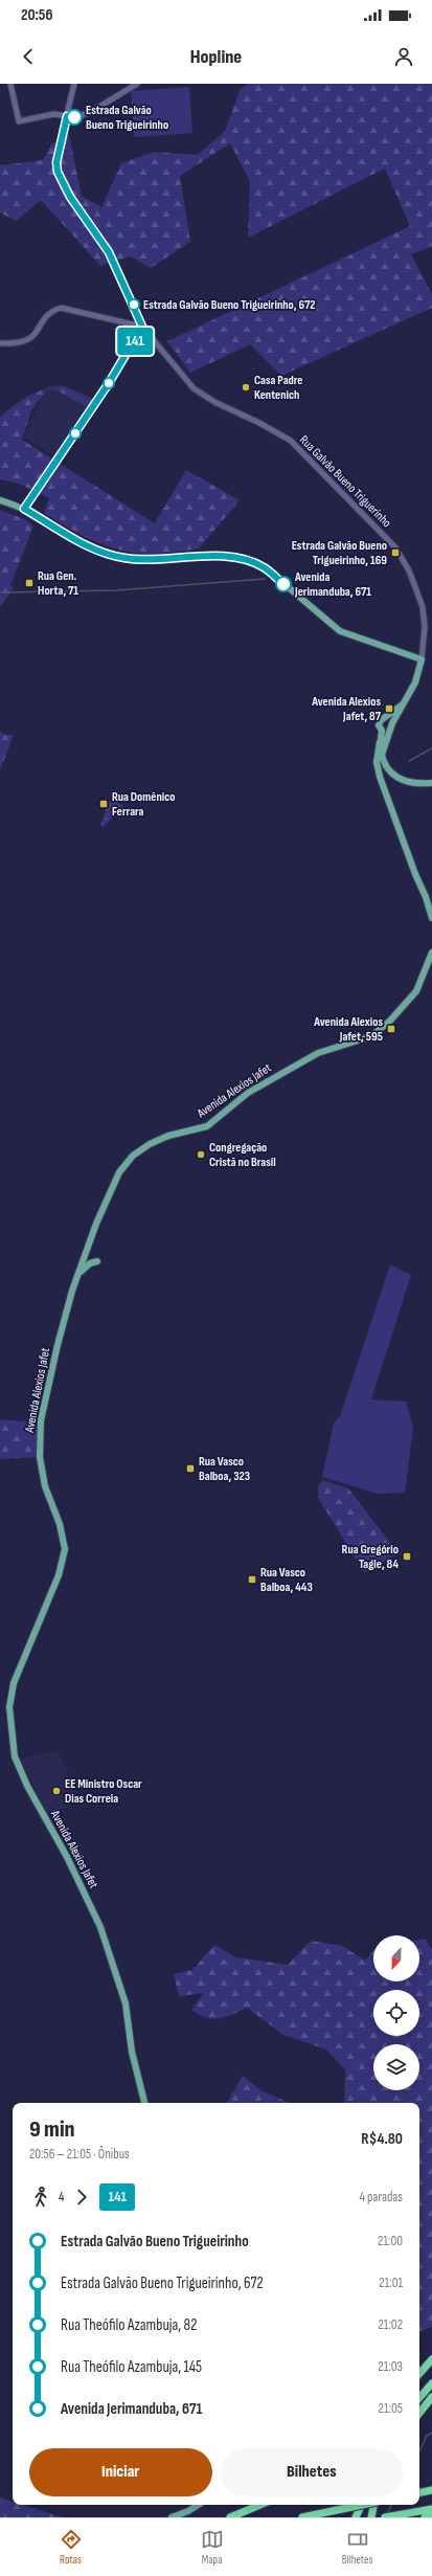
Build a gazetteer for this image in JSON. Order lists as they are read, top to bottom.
{
  "streets": {
    "main road": ["Avenida Alexios Jafet"],
    "street": ["Rua Galvão Bueno Triguerinho"]
  },
  "places": {
    "other": [
      "Estrada Galvão Bueno Trigueirinho",
      "Estrada Galvão Bueno Trigueirinho, 672",
      "Casa Padre Kentenich",
      "Avenida Jerimanduba, 671",
      "Congregação Cristã no Brasil",
      "EE Ministro Oscar Dias Correia"
    ],
    "transit": [
      "Estrada Galvão Bueno Trigueirinho, 169",
      "Rua Gen. Horta, 71",
      "Avenida Alexios Jafet, 87",
      "Rua Domênico Ferrara",
      "Avenida Alexios Jafet, 595",
      "Rua Vasco Balboa, 323",
      "Rua Gregório Tagle, 84",
      "Rua Vasco Balboa, 443"
    ]
  },
  "lines": ["bus line 141"],
  "north": "bottom",
  "page": {
    "status": "20:56",
    "header": "Hopline",
    "on_map": "141",
    "heading": ["9 min", "20:56 – 21:05 · Ônibus", "R$4.80"],
    "legs": ["4", "141", "4 paradas"],
    "list": [
      {
        "name": "Estrada Galvão Bueno Trigueirinho",
        "value": "21:00"
      },
      {
        "name": "Estrada Galvão Bueno Trigueirinho, 672",
        "value": "21:01"
      },
      {
        "name": "Rua Theófilo Azambuja, 82",
        "value": "21:02"
      },
      {
        "name": "Rua Theófilo Azambuja, 145",
        "value": "21:03"
      },
      {
        "name": "Avenida Jerimanduba, 671",
        "value": "21:05"
      }
    ],
    "buttons": ["Iniciar", "Bilhetes"],
    "tabs": ["Rotas", "Mapa", "Bilhetes"]
  }
}
